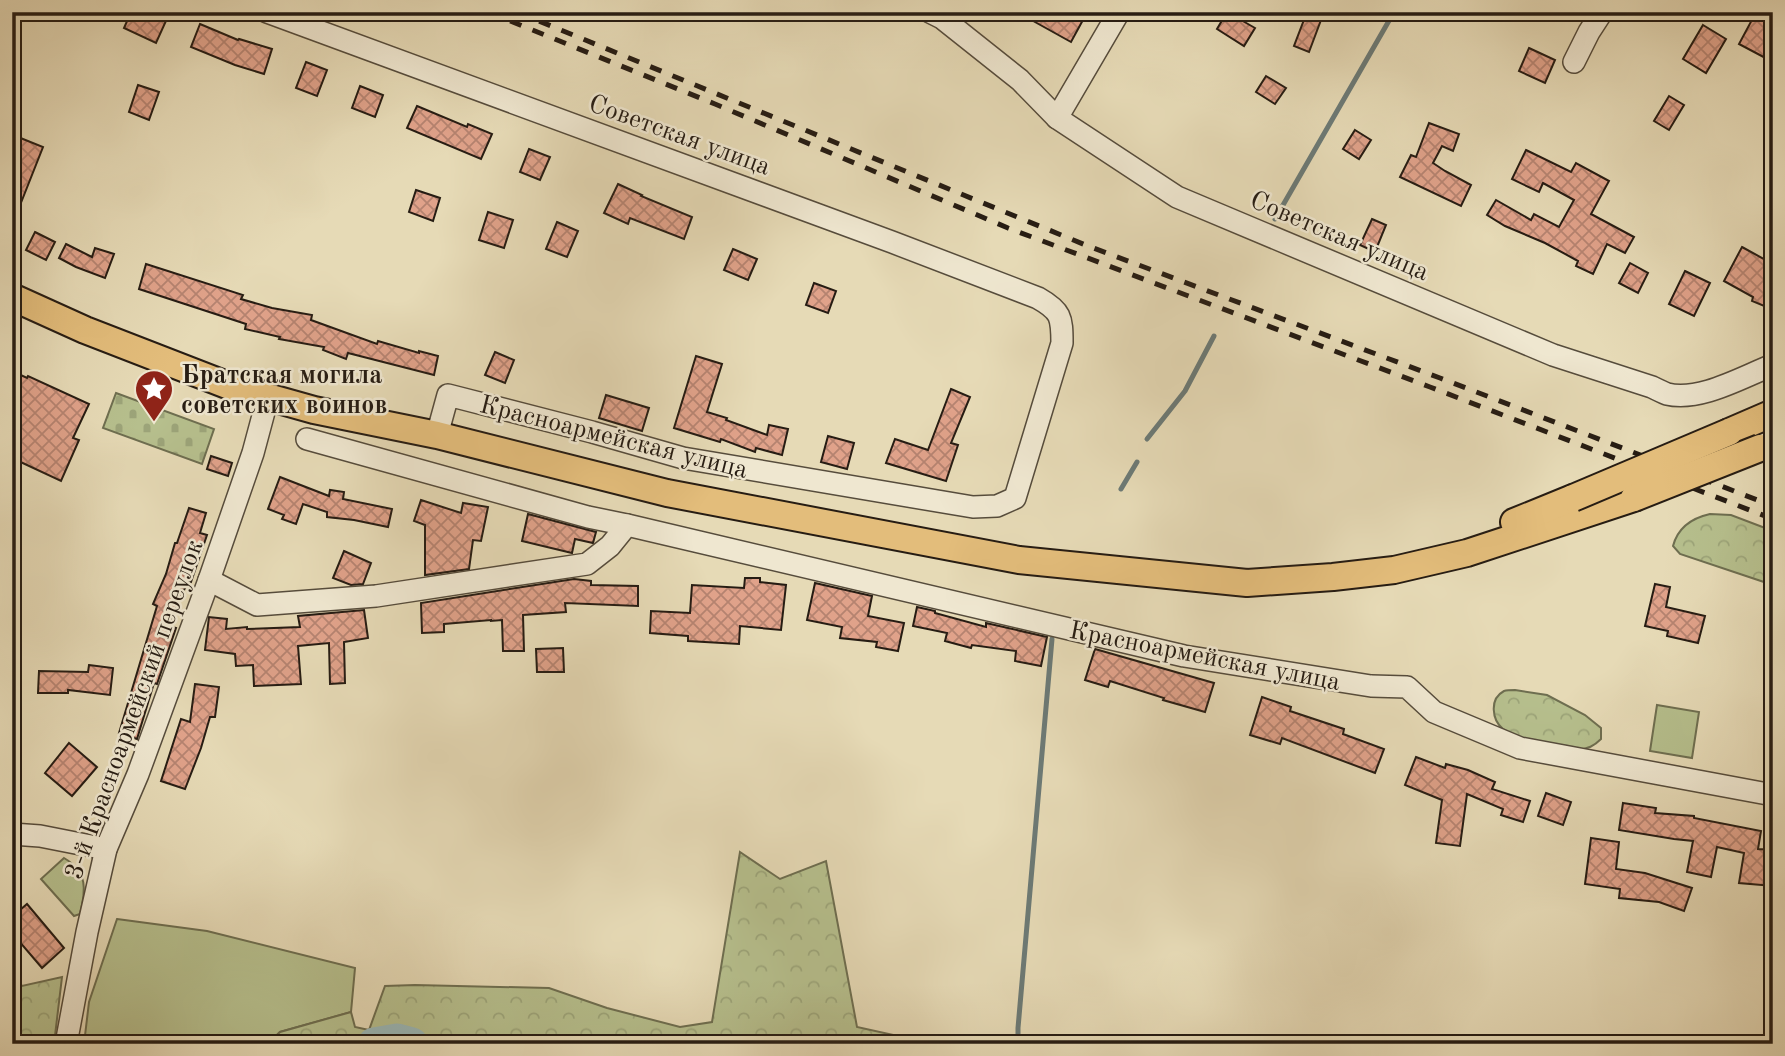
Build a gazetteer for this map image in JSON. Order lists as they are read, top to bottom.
{
  "streets": {
    "main road": ["Красноармейская улица"],
    "street": ["Советская улица", "3-й Красноармейский переулок"]
  },
  "crossings": [
    ["Советская улица", "Красноармейская улица"],
    ["Красноармейская улица", "3-й Красноармейский переулок"]
  ],
  "places": {
    "place": ["Братская могила советских воинов"]
  }
}
